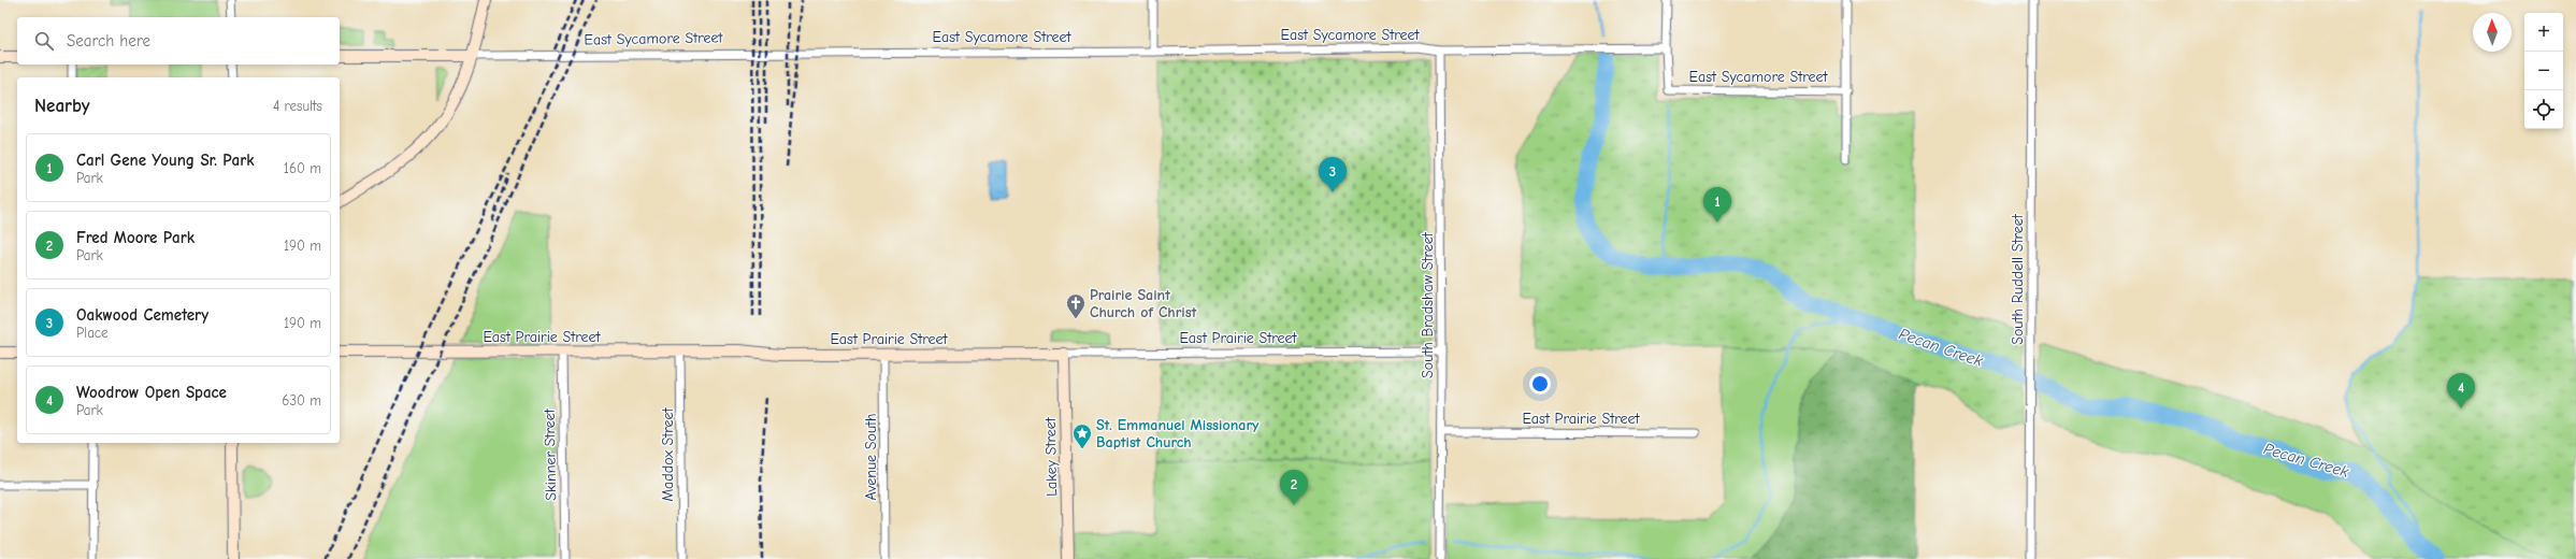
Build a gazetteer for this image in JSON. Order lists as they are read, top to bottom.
{
  "streets": {
    "street": [
      "East Sycamore Street",
      "South Ruddell Street",
      "South Bradshaw Street",
      "East Prairie Street",
      "Skinner Street",
      "Maddox Street",
      "Avenue South",
      "Lakey Street"
    ]
  },
  "crossings": [
    ["East Sycamore Street", "South Bradshaw Street"],
    ["South Bradshaw Street", "East Prairie Street"],
    ["East Prairie Street", "Skinner Street"],
    ["East Prairie Street", "Maddox Street"],
    ["East Prairie Street", "Avenue South"],
    ["East Prairie Street", "Lakey Street"]
  ],
  "water": ["Pecan Creek"],
  "places": {
    "church": ["Prairie Saint Church of Christ"],
    "place": ["St. Emmanuel Missionary Baptist Church"]
  },
  "north": "top",
  "page": {
    "map_buttons": ["+", "−"],
    "search": "Search here",
    "heading": ["Nearby", "4 results"],
    "list": [
      {
        "mark": "1",
        "name": "Carl Gene Young Sr. Park",
        "note": "Park",
        "value": "160 m"
      },
      {
        "mark": "2",
        "name": "Fred Moore Park",
        "note": "Park",
        "value": "190 m"
      },
      {
        "mark": "3",
        "name": "Oakwood Cemetery",
        "note": "Place",
        "value": "190 m"
      },
      {
        "mark": "4",
        "name": "Woodrow Open Space",
        "note": "Park",
        "value": "630 m"
      }
    ],
    "pins": [
      "3",
      "1",
      "4",
      "2"
    ]
  }
}
